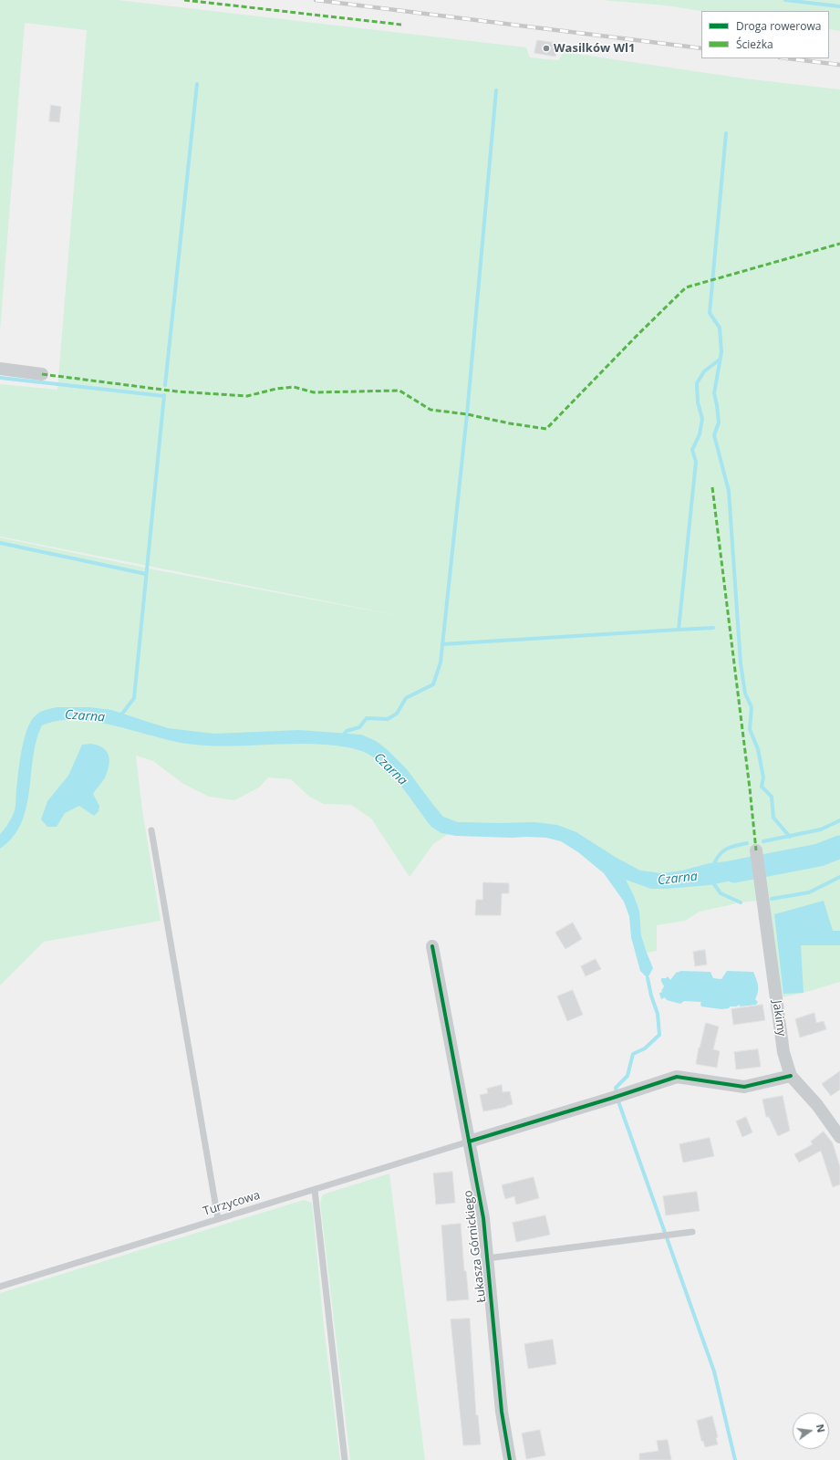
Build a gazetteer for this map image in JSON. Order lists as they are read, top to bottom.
{
  "streets": {
    "street": ["Jakimy", "Łukasza Górnickiego"],
    "lane": ["Turzycowa"]
  },
  "crossings": [
    ["Turzycowa", "Łukasza Górnickiego"]
  ],
  "water": ["Czarna"],
  "places": ["Wasilków Wl1"],
  "legend": ["Droga rowerowa", "Ścieżka"],
  "north": "right"
}
